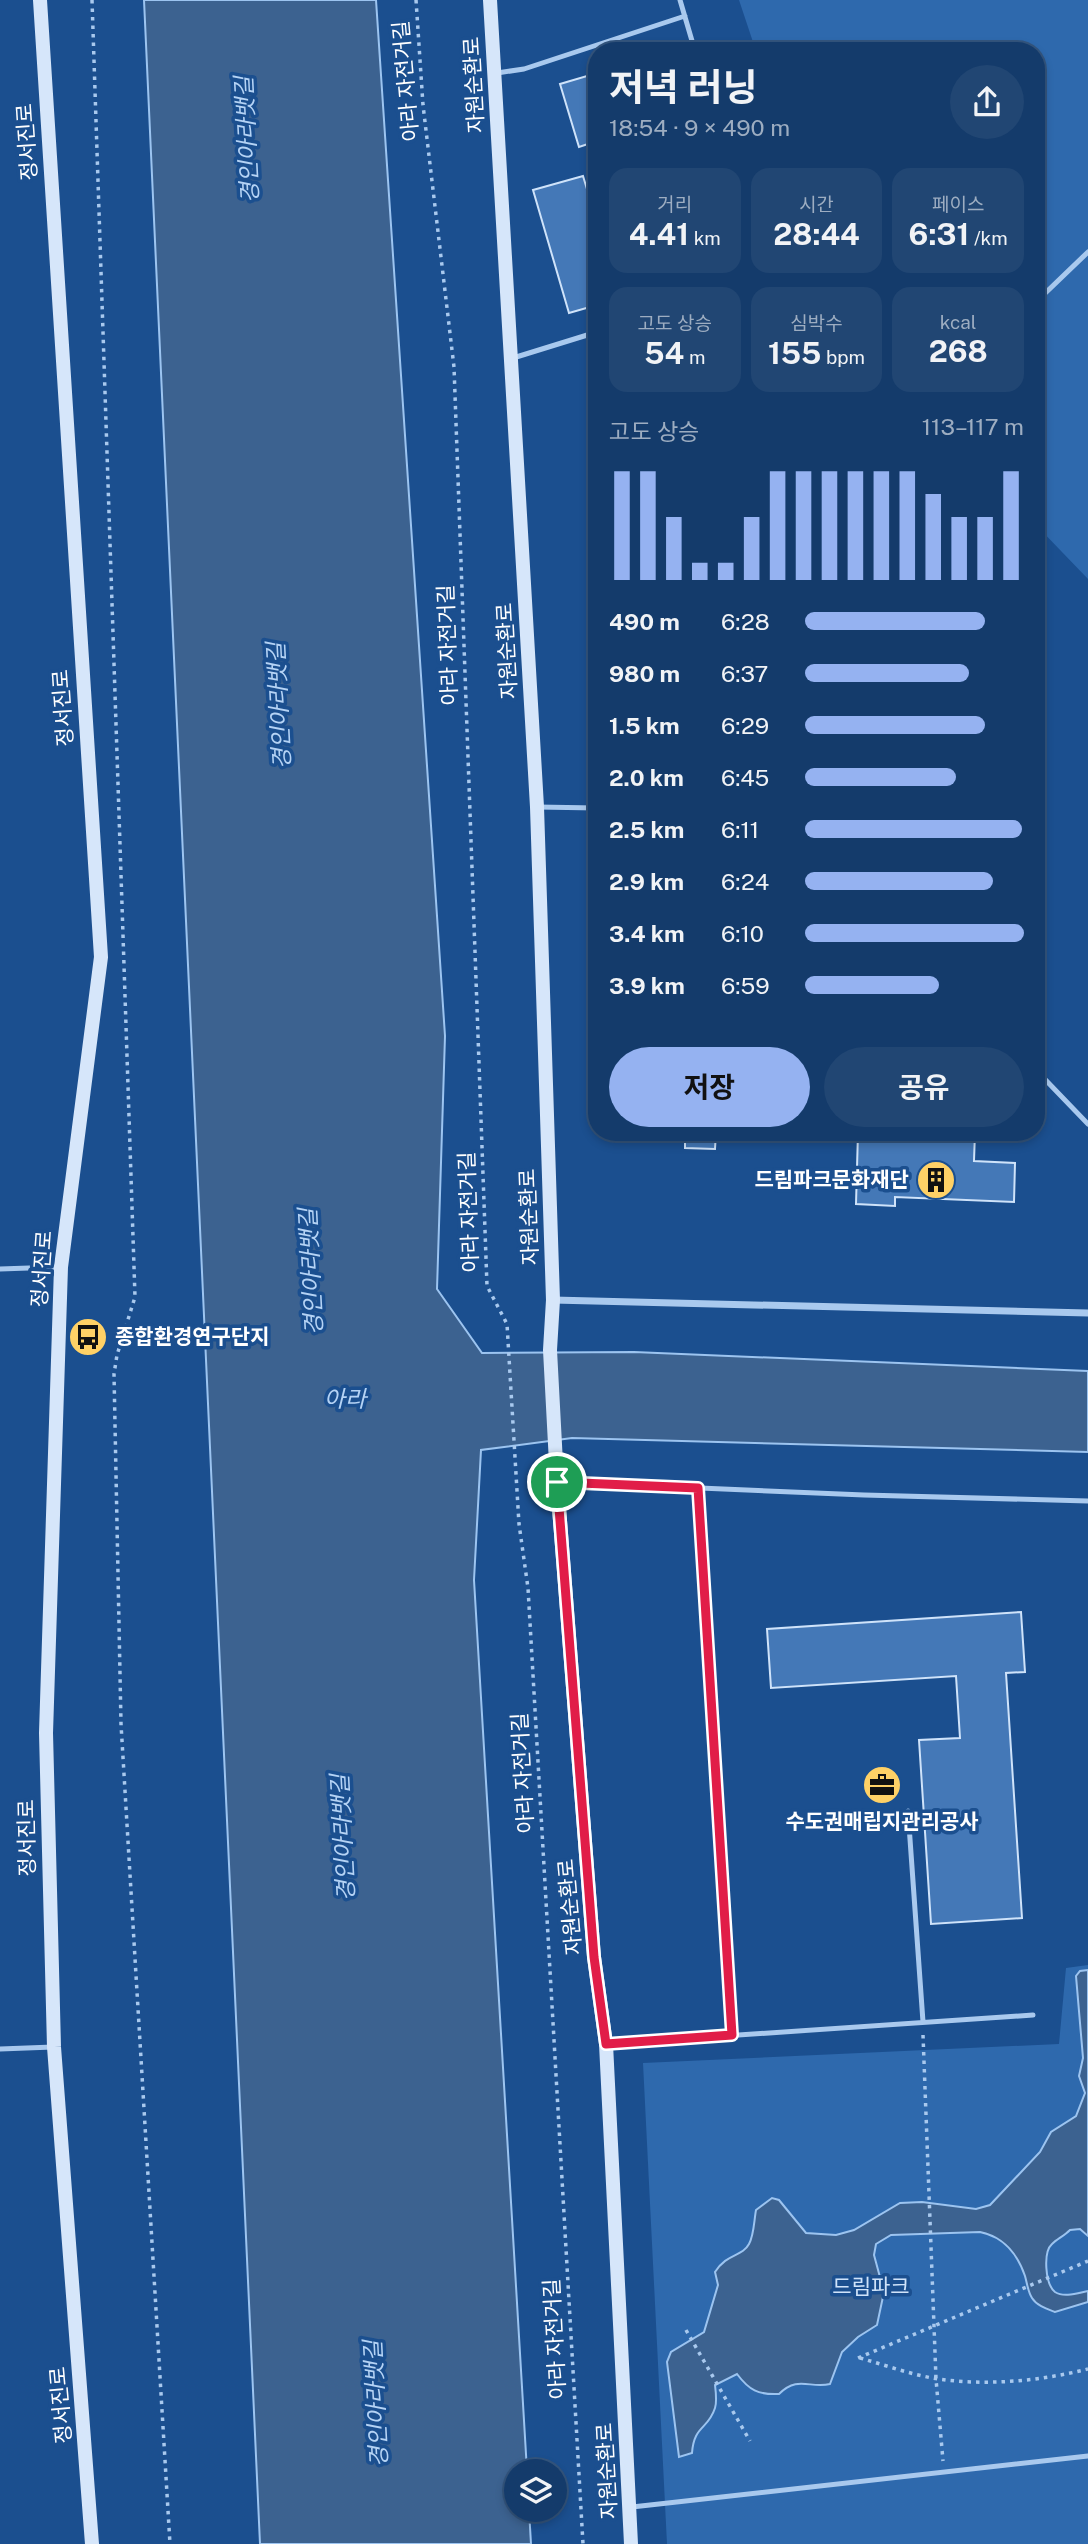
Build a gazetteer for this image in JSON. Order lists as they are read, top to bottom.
{
  "streets": {
    "main road": ["자원순환로", "정서진로"],
    "path": ["아라 자전거길"]
  },
  "water": ["경인아라뱃길", "아라"],
  "parks": ["드림파크"],
  "places": {
    "building": ["드림파크문화재단"],
    "bus stop": ["종합환경연구단지"],
    "office": ["수도권매립지관리공사"]
  },
  "page": {
    "heading": ["저녁 러닝", "18:54 · 9 × 490 m"],
    "stats": [
      ["거리", "4.41 km"],
      ["시간", "28:44"],
      ["페이스", "6:31 /km"],
      ["고도 상승", "54 m"],
      ["심박수", "155 bpm"],
      ["kcal", "268"]
    ],
    "chart": ["고도 상승", "113–117 m"],
    "list": [
      {
        "name": "490 m",
        "note": "6:28"
      },
      {
        "name": "980 m",
        "note": "6:37"
      },
      {
        "name": "1.5 km",
        "note": "6:29"
      },
      {
        "name": "2.0 km",
        "note": "6:45"
      },
      {
        "name": "2.5 km",
        "note": "6:11"
      },
      {
        "name": "2.9 km",
        "note": "6:24"
      },
      {
        "name": "3.4 km",
        "note": "6:10"
      },
      {
        "name": "3.9 km",
        "note": "6:59"
      }
    ],
    "buttons": ["저장", "공유"]
  }
}
